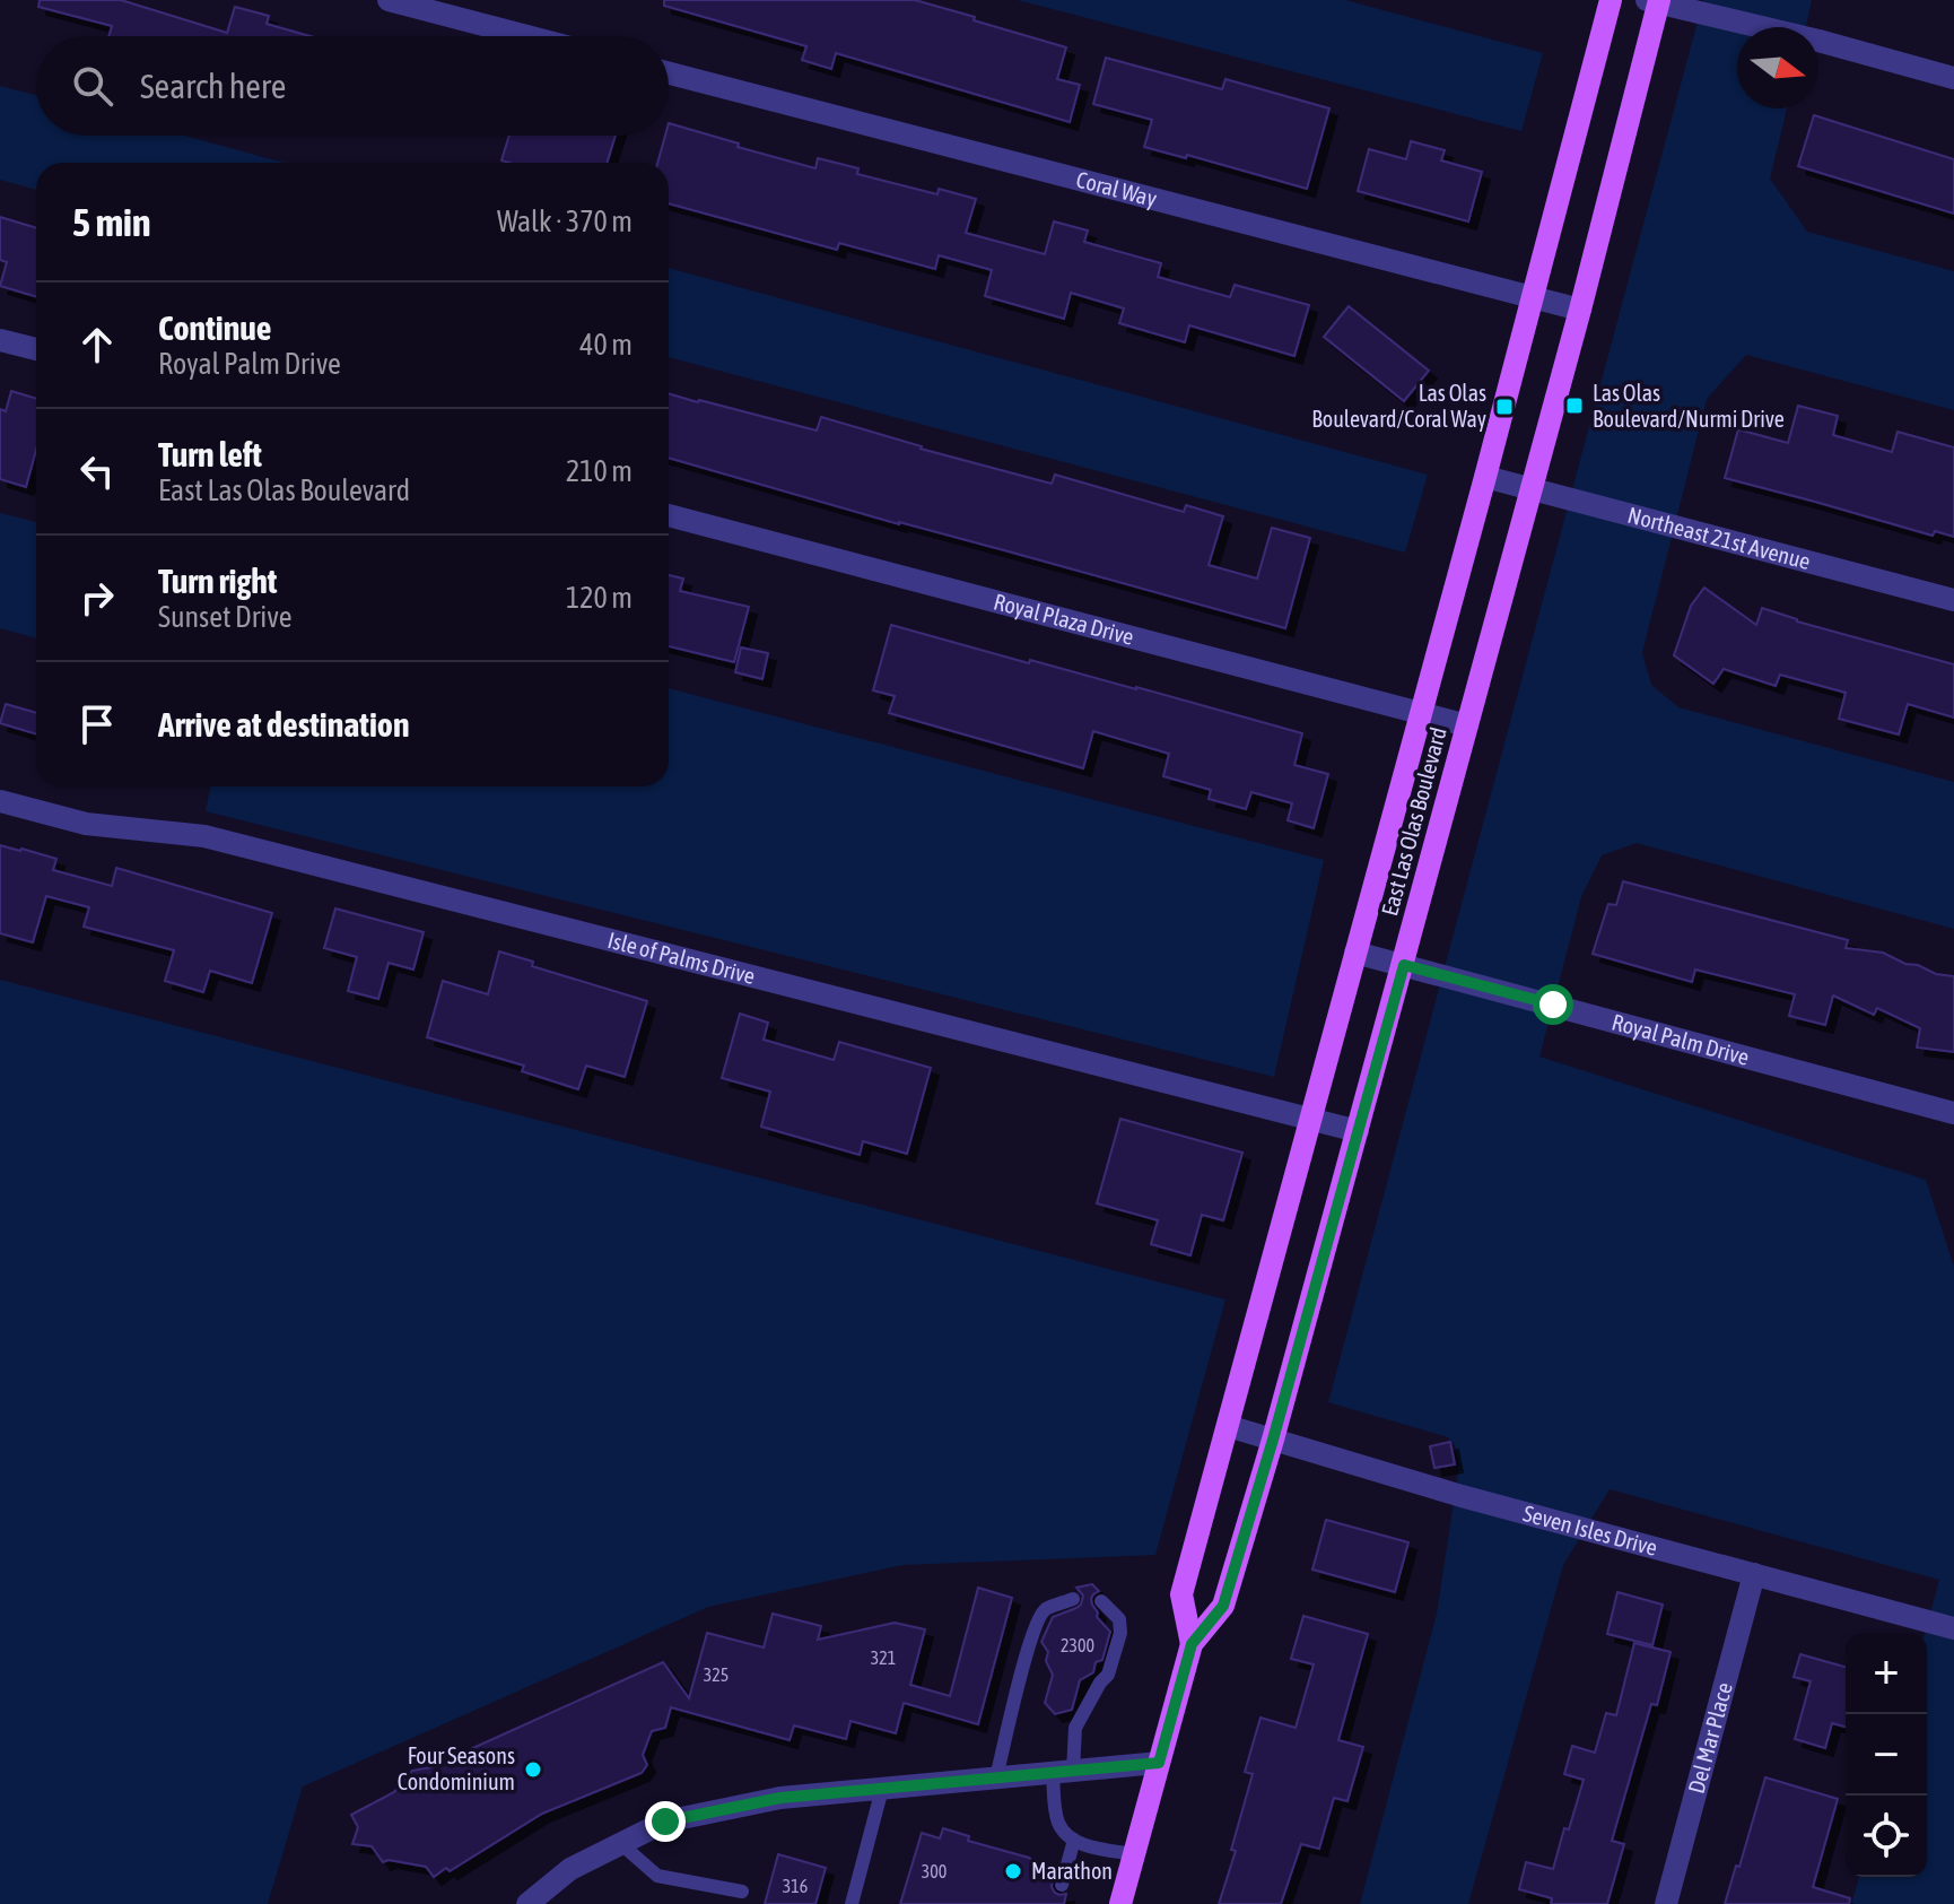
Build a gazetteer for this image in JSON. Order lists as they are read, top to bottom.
{
  "streets": {
    "main road": ["East Las Olas Boulevard"],
    "street": [
      "Coral Way",
      "Northeast 21st Avenue",
      "Royal Plaza Drive",
      "Isle of Palms Drive",
      "Royal Palm Drive",
      "Seven Isles Drive",
      "Del Mar Place"
    ]
  },
  "crossings": [
    ["Coral Way", "East Las Olas Boulevard"],
    ["Northeast 21st Avenue", "East Las Olas Boulevard"],
    ["Royal Plaza Drive", "East Las Olas Boulevard"],
    ["East Las Olas Boulevard", "Isle of Palms Drive"],
    ["East Las Olas Boulevard", "Royal Palm Drive"],
    ["East Las Olas Boulevard", "Seven Isles Drive"],
    ["Seven Isles Drive", "Del Mar Place"]
  ],
  "places": {
    "transit": ["Las Olas Boulevard/Nurmi Drive", "Las Olas Boulevard/Coral Way"],
    "other": ["Four Seasons Condominium", "Marathon"]
  },
  "house_numbers": [
    "2300",
    "321",
    "325",
    "300",
    "316"
  ],
  "north": "right",
  "page": {
    "search": "Search here",
    "heading": ["5 min", "Walk · 370 m"],
    "list": [
      ["Continue", "Royal Palm Drive", "40 m"],
      ["Turn left", "East Las Olas Boulevard", "210 m"],
      ["Turn right", "Sunset Drive", "120 m"],
      "Arrive at destination"
    ],
    "map_buttons": ["+", "−"]
  }
}
